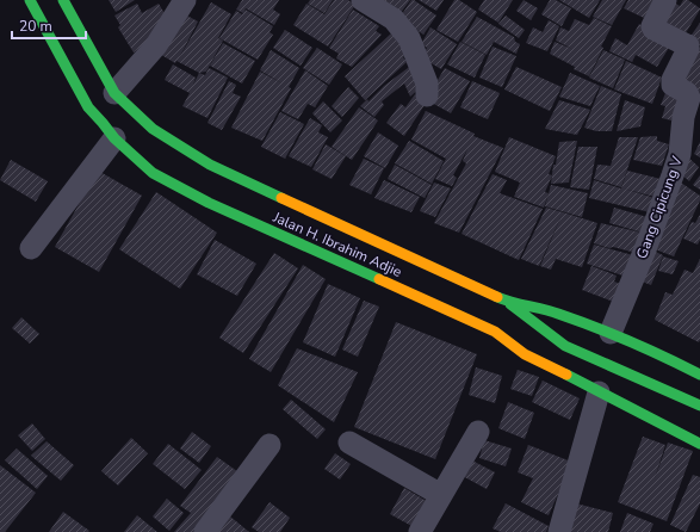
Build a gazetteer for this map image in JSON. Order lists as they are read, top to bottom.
{
  "streets": {
    "main road": ["Jalan H. Ibrahim Adjie"],
    "street": ["Gang Cipicung V"]
  },
  "crossings": [
    ["Gang Cipicung V", "Jalan H. Ibrahim Adjie"]
  ],
  "scale_bar": "20 m"
}
